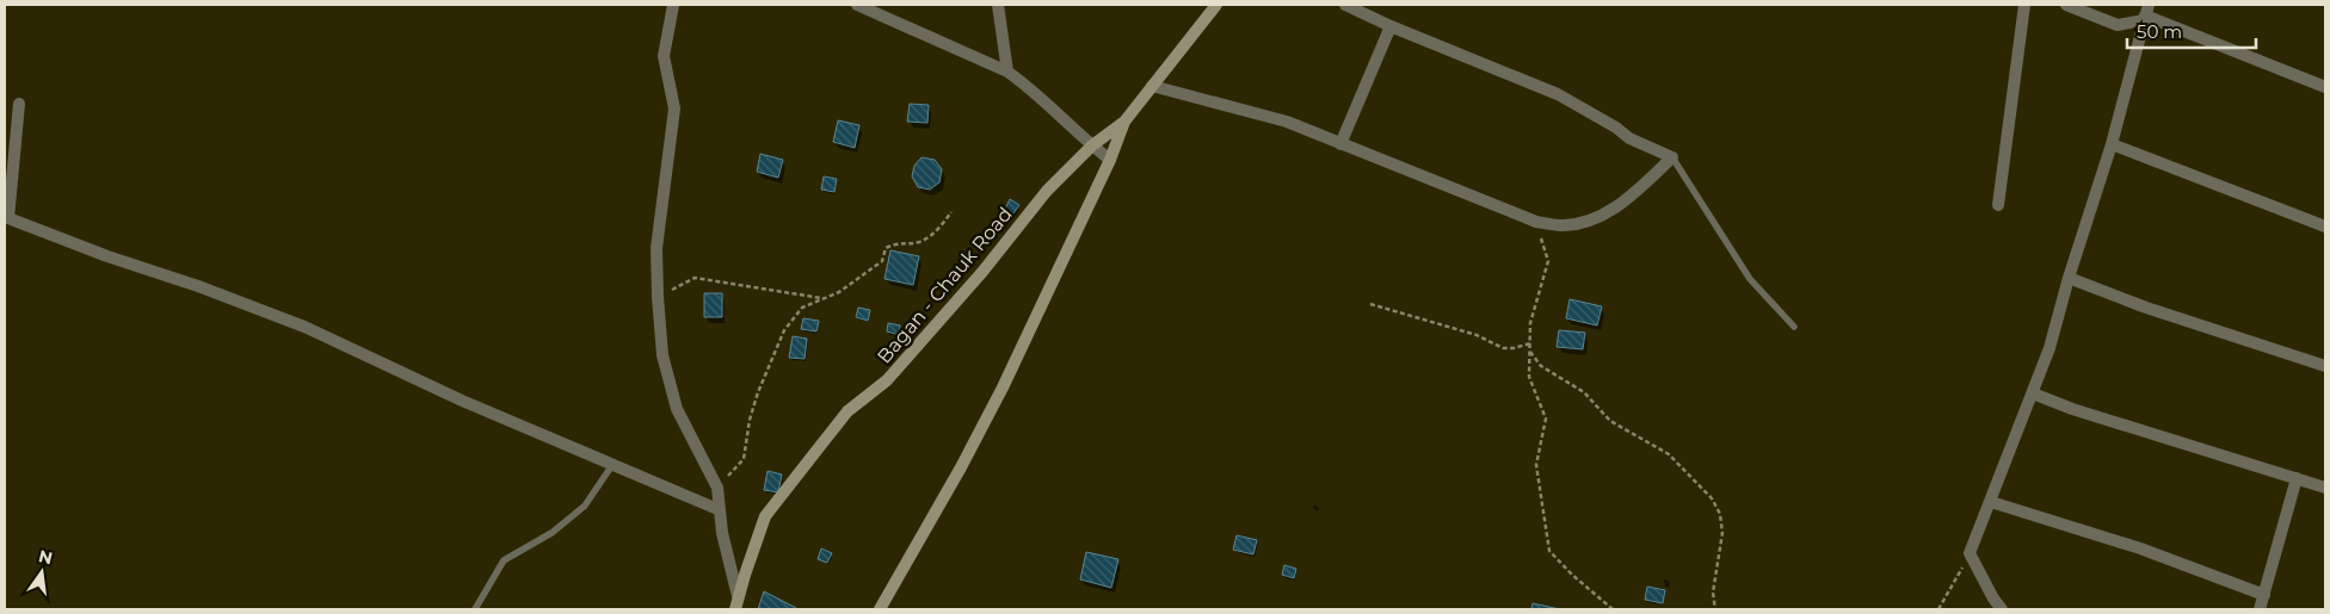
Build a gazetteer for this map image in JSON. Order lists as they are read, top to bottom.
{
  "streets": {
    "main road": ["Bagan - Chauk Road"]
  },
  "scale_bar": "50 m",
  "north": "top"
}
